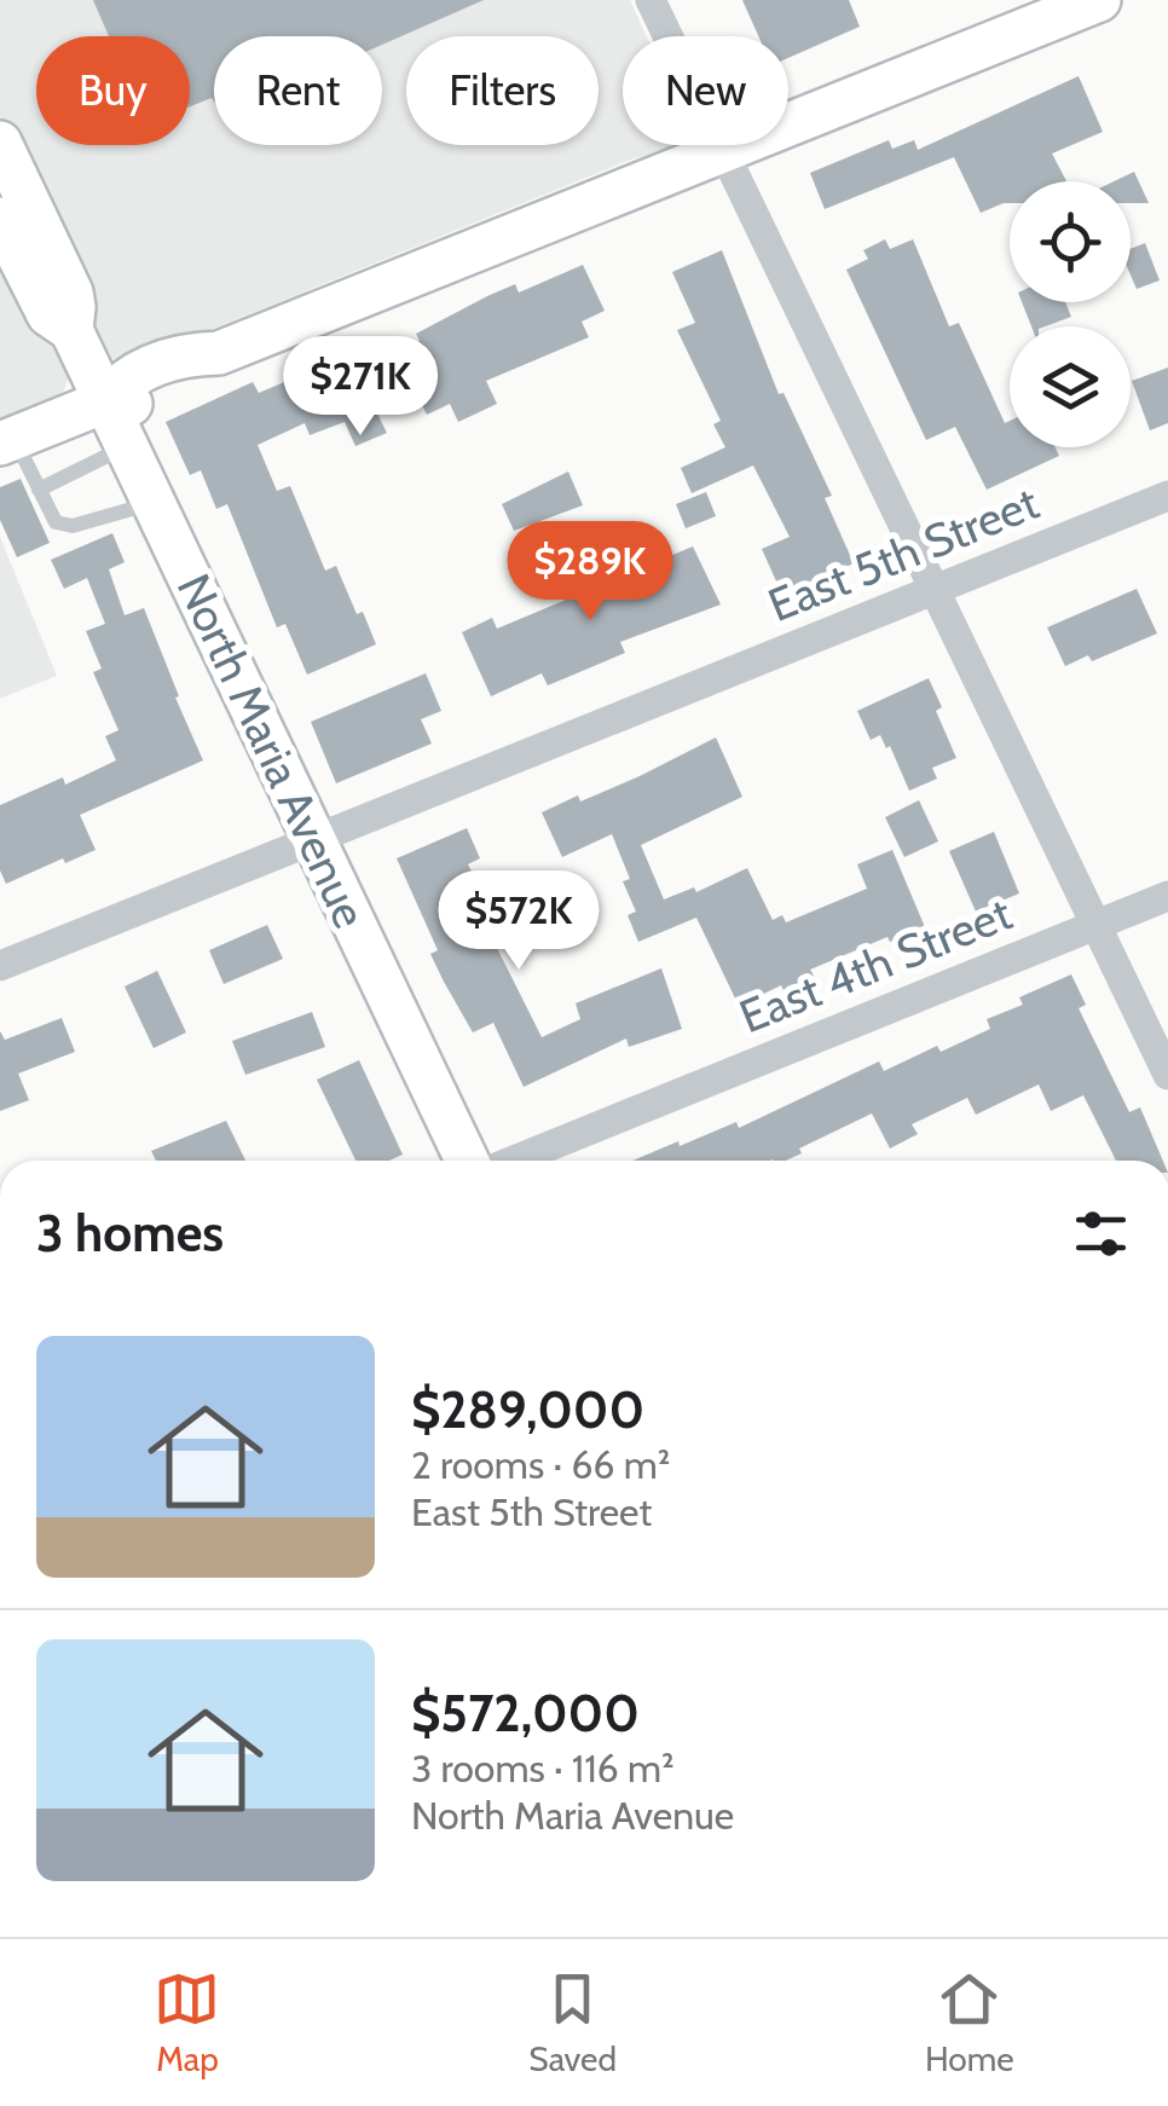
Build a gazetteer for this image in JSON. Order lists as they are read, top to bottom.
{
  "streets": {
    "street": ["East 5th Street", "North Maria Avenue", "East 4th Street"]
  },
  "crossings": [
    ["East 5th Street", "North Maria Avenue"]
  ],
  "page": {
    "chip": [
      "Buy",
      "Rent",
      "Filters",
      "New"
    ],
    "price": ["$271K", "$289K", "$572K"],
    "heading": "3 homes",
    "list": [
      {
        "name": "$289,000",
        "note": "2 rooms · 66 m² · East 5th Street"
      },
      {
        "name": "$572,000",
        "note": "3 rooms · 116 m² · North Maria Avenue"
      }
    ],
    "tabs": ["Map", "Saved", "Home"]
  }
}
